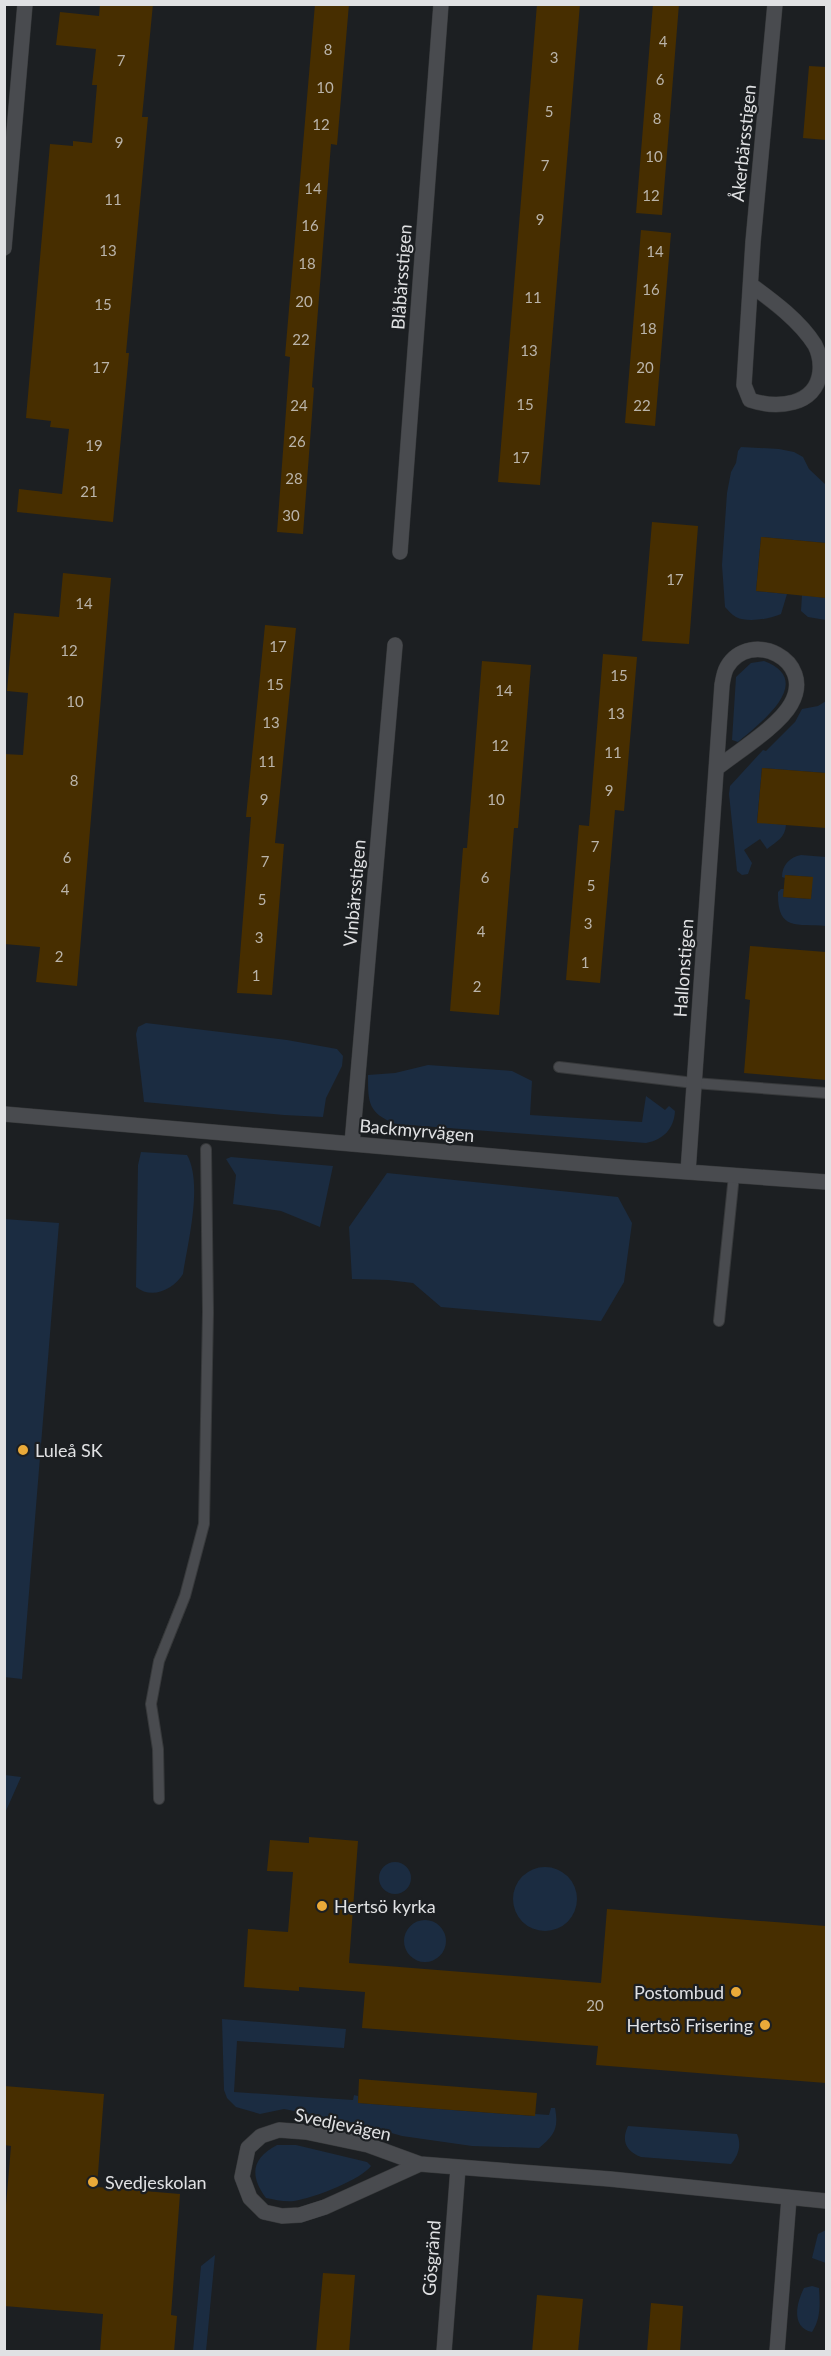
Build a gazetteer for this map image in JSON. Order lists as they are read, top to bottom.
{
  "streets": {
    "street": [
      "Åkerbärsstigen",
      "Blåbärsstigen",
      "Vinbärsstigen",
      "Hallonstigen",
      "Backmyrvägen",
      "Svedjevägen",
      "Gösgränd"
    ]
  },
  "crossings": [
    ["Vinbärsstigen", "Backmyrvägen"],
    ["Hallonstigen", "Backmyrvägen"],
    ["Svedjevägen", "Gösgränd"]
  ],
  "places": [
    "Luleå SK",
    "Hertsö kyrka",
    "Postombud",
    "Hertsö Frisering",
    "Svedjeskolan"
  ],
  "house_numbers": [
    "4",
    "8",
    "3",
    "7",
    "6",
    "10",
    "5",
    "8",
    "12",
    "9",
    "10",
    "7",
    "14",
    "12",
    "11",
    "9",
    "16",
    "13",
    "14",
    "18",
    "16",
    "11",
    "20",
    "15",
    "18",
    "22",
    "13",
    "17",
    "20",
    "15",
    "24",
    "22",
    "26",
    "19",
    "17",
    "28",
    "21",
    "30",
    "17",
    "14",
    "17",
    "12",
    "15",
    "15",
    "14",
    "10",
    "13",
    "13",
    "12",
    "11",
    "11",
    "8",
    "9",
    "9",
    "10",
    "7",
    "6",
    "7",
    "6",
    "5",
    "4",
    "5",
    "3",
    "4",
    "3",
    "2",
    "1",
    "1",
    "2",
    "20"
  ]
}
